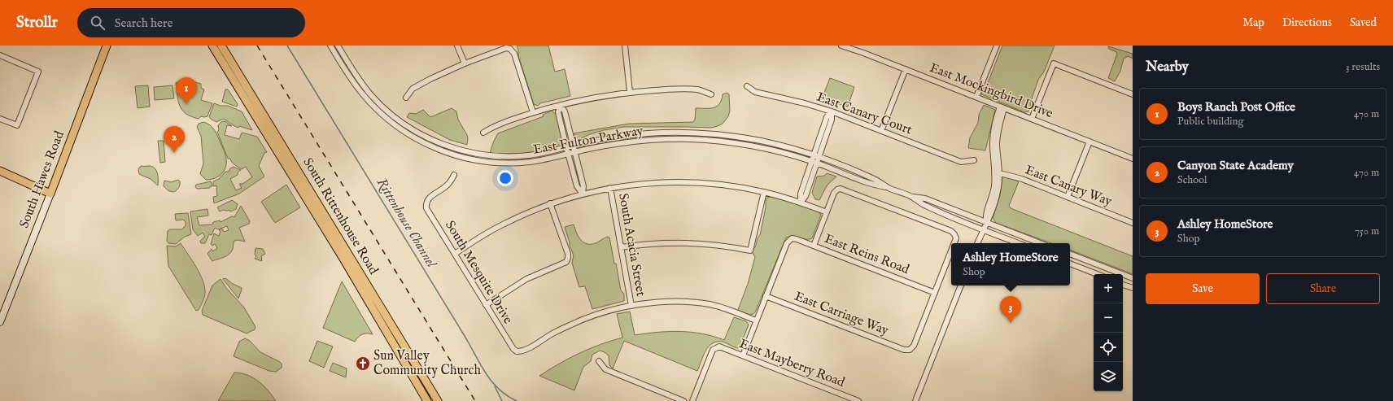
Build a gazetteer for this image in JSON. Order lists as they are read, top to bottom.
{
  "streets": {
    "main road": ["South Hawes Road", "South Rittenhouse Road"],
    "street": [
      "East Mockingbird Drive",
      "East Canary Court",
      "East Fulton Parkway",
      "East Canary Way",
      "South Acacia Street",
      "East Reins Road",
      "South Mesquite Drive",
      "East Carriage Way",
      "East Mayberry Road"
    ]
  },
  "crossings": [
    ["South Acacia Street", "South Mesquite Drive"],
    ["East Reins Road", "East Carriage Way"]
  ],
  "water": ["Rittenhouse Channel"],
  "places": {
    "church": ["Sun Valley Community Church"]
  },
  "page": {
    "header": "Strollr",
    "search": "Search here",
    "nav": ["Map", "Directions", "Saved"],
    "heading": ["Nearby", "3 results"],
    "pins": ["1", "2", "3"],
    "list": [
      {
        "mark": "1",
        "name": "Boys Ranch Post Office",
        "note": "Public building",
        "value": "470 m"
      },
      {
        "mark": "2",
        "name": "Canyon State Academy",
        "note": "School",
        "value": "470 m"
      },
      {
        "mark": "3",
        "name": "Ashley HomeStore",
        "note": "Shop",
        "value": "750 m"
      }
    ],
    "popup": ["Ashley HomeStore", "Shop"],
    "buttons": ["Save", "Share"],
    "map_buttons": ["+", "−"]
  }
}
